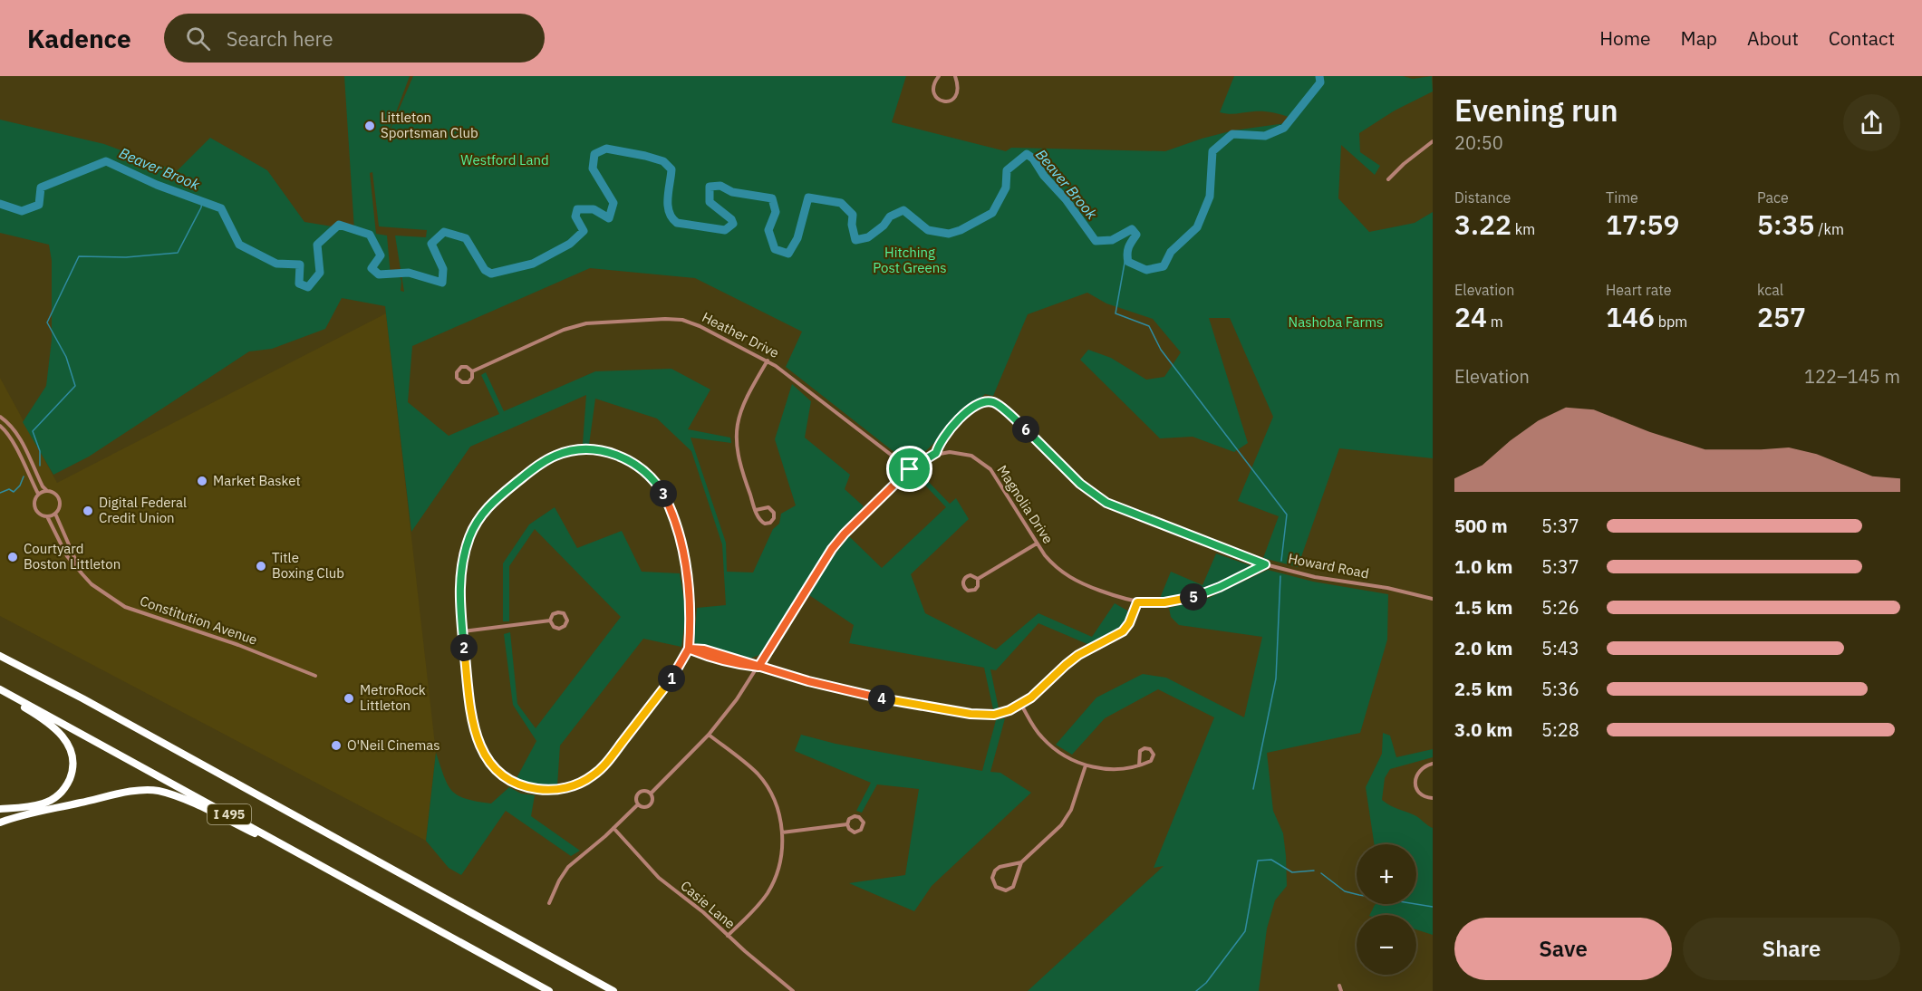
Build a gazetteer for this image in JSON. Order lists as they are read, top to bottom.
{
  "streets": {
    "highway": ["I 495"],
    "street": [
      "Heather Drive",
      "Magnolia Drive",
      "Howard Road",
      "Constitution Avenue",
      "Casie Lane"
    ]
  },
  "crossings": [
    ["Magnolia Drive", "Howard Road"]
  ],
  "water": ["Beaver Brook"],
  "parks": ["Westford Land", "Hitching Post Greens", "Nashoba Farms"],
  "places": [
    "Littleton Sportsman Club",
    "Market Basket",
    "Digital Federal Credit Union",
    "Courtyard Boston Littleton",
    "Title Boxing Club",
    "MetroRock Littleton",
    "O'Neil Cinemas"
  ],
  "page": {
    "header": "Kadence",
    "search": "Search here",
    "nav": [
      "Home",
      "Map",
      "About",
      "Contact"
    ],
    "heading": ["Evening run", "20:50"],
    "stats": [
      ["Distance", "3.22 km"],
      ["Time", "17:59"],
      ["Pace", "5:35 /km"],
      ["Elevation", "24 m"],
      ["Heart rate", "146 bpm"],
      ["kcal", "257"]
    ],
    "chart": ["Elevation", "122–145 m"],
    "pins": [
      "6",
      "3",
      "5",
      "2",
      "1",
      "4"
    ],
    "list": [
      {
        "name": "500 m",
        "note": "5:37"
      },
      {
        "name": "1.0 km",
        "note": "5:37"
      },
      {
        "name": "1.5 km",
        "note": "5:26"
      },
      {
        "name": "2.0 km",
        "note": "5:43"
      },
      {
        "name": "2.5 km",
        "note": "5:36"
      },
      {
        "name": "3.0 km",
        "note": "5:28"
      }
    ],
    "map_buttons": ["+", "−"],
    "buttons": ["Save", "Share"]
  }
}
